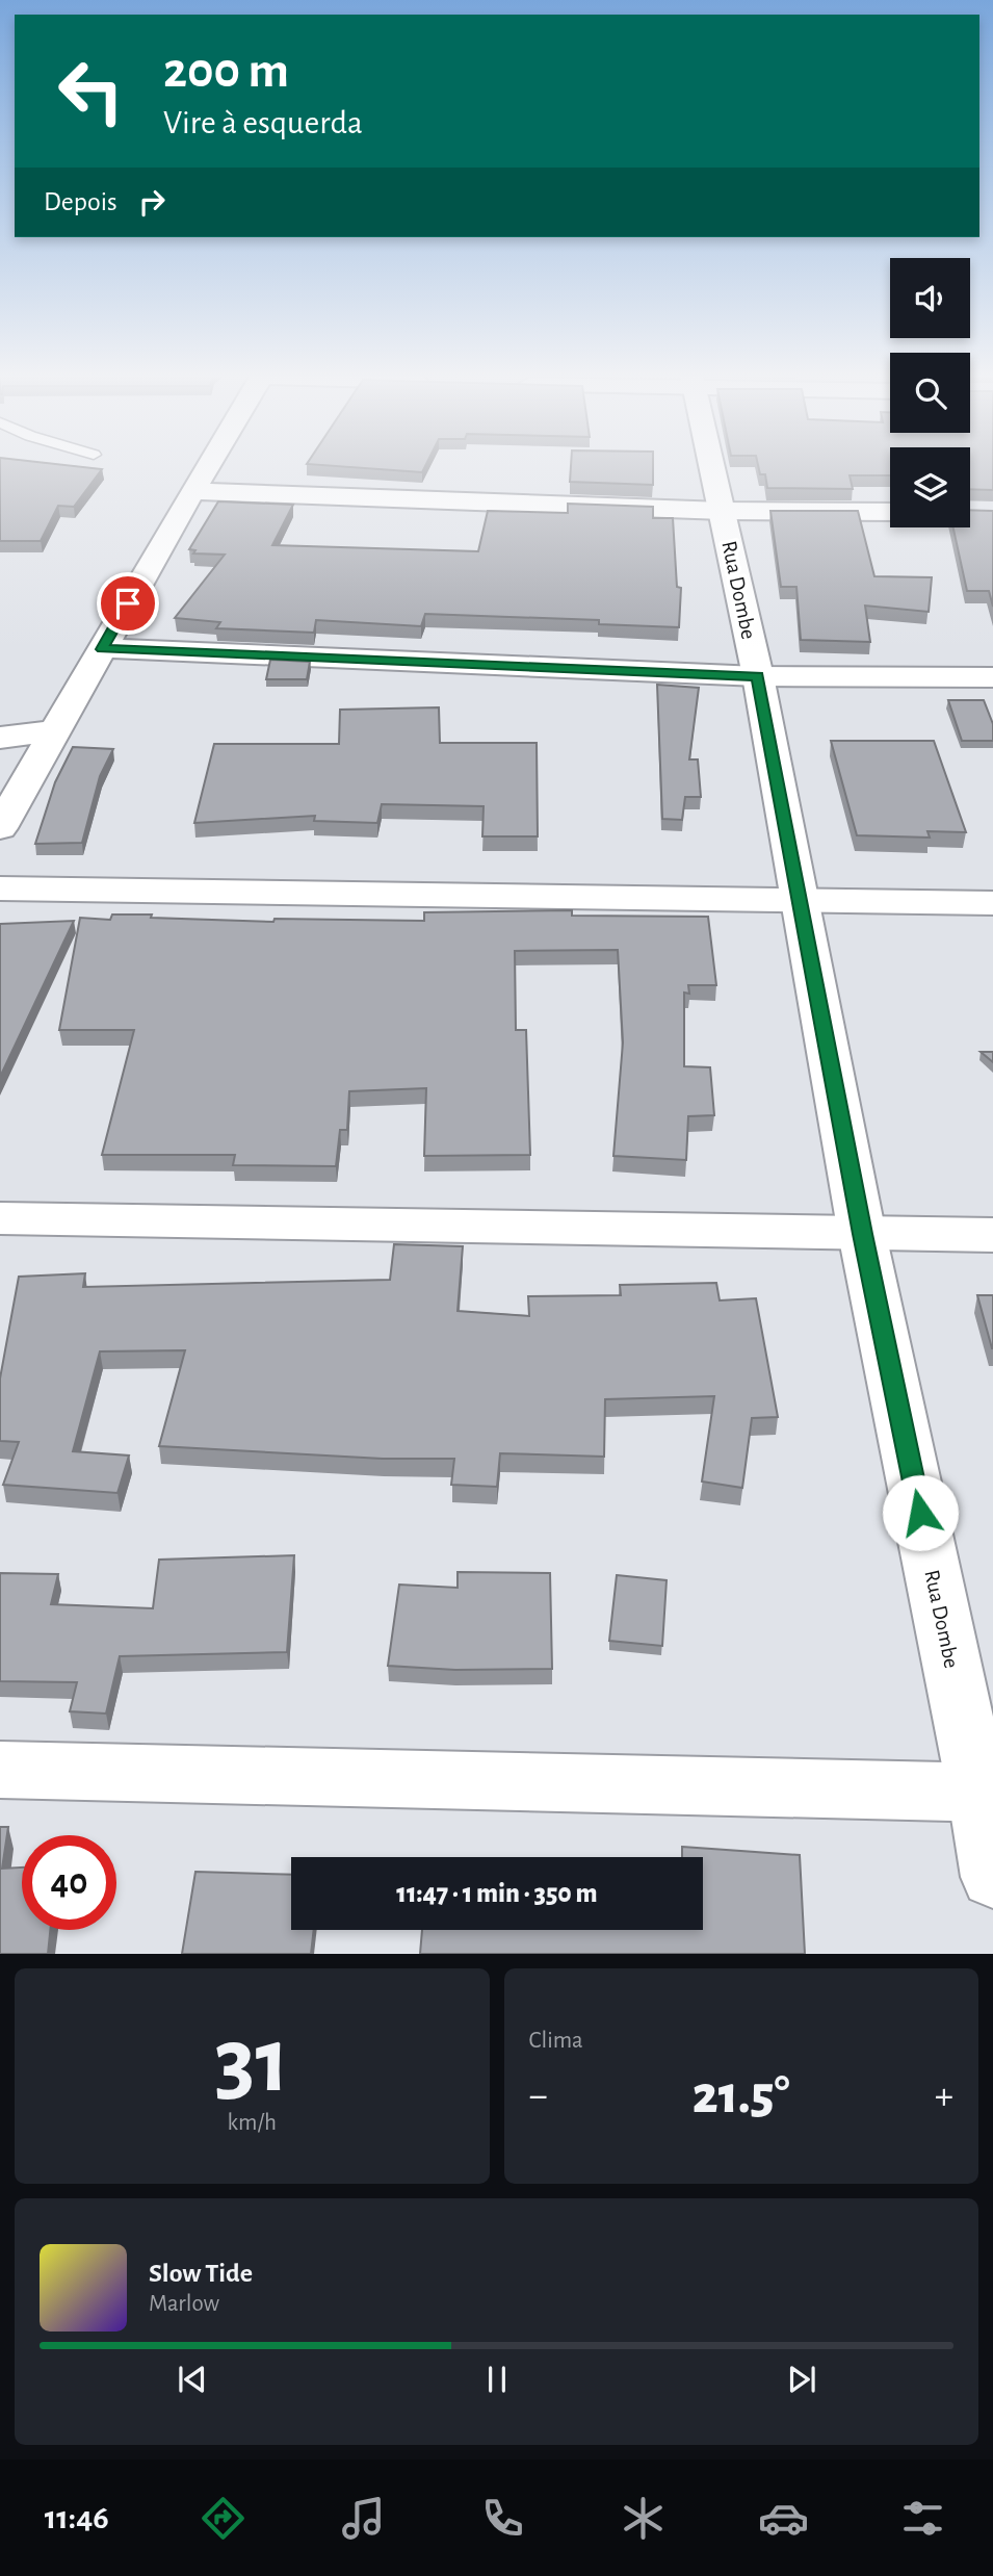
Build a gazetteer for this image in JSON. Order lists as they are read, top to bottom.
{
  "streets": {
    "street": ["Rua Dombe"]
  },
  "page": {
    "turn": ["200 m", "Vire à esquerda"],
    "then": "Depois",
    "limit": "40",
    "trip": "11:47 · 1 min · 350 m",
    "tile": [
      ["31", "km/h"],
      "Clima"
    ],
    "heat": ["−", "21.5°", "+"],
    "song": ["Slow Tide", "Marlow"],
    "tabs": "11:46"
  }
}
